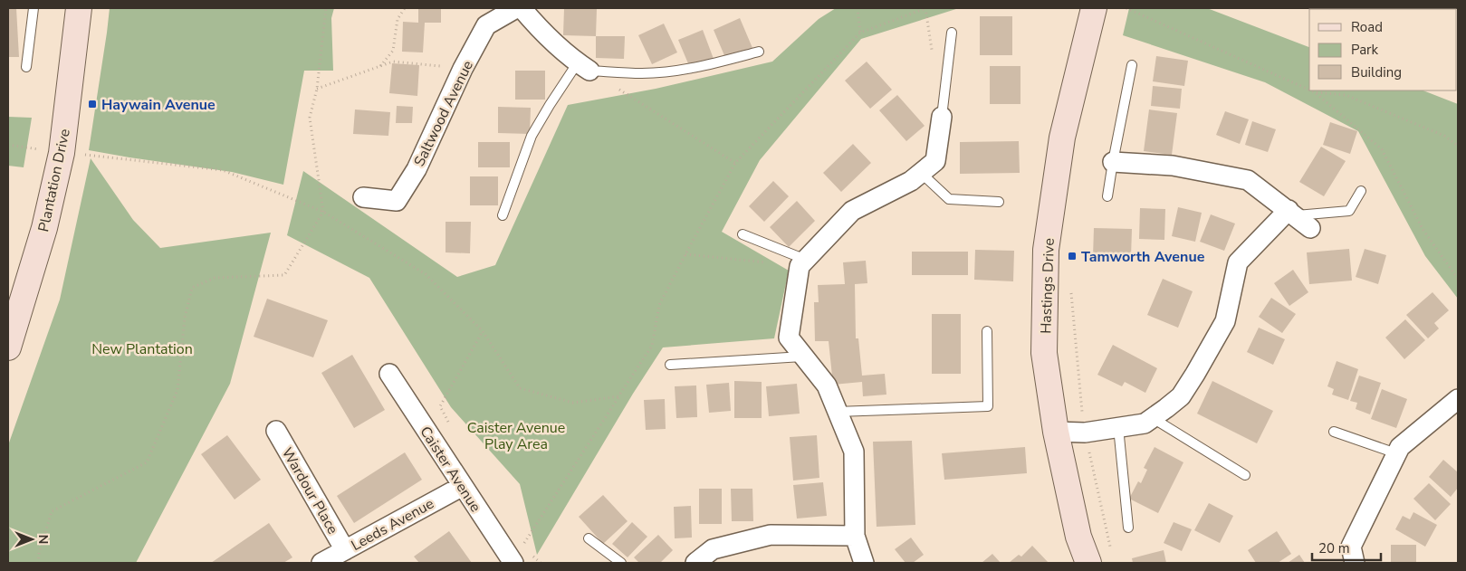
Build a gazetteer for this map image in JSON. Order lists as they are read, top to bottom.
{
  "streets": {
    "street": [
      "Saltwood Avenue",
      "Plantation Drive",
      "Hastings Drive",
      "Caister Avenue",
      "Wardour Place",
      "Leeds Avenue"
    ]
  },
  "crossings": [
    ["Caister Avenue", "Leeds Avenue"],
    ["Wardour Place", "Leeds Avenue"]
  ],
  "parks": ["New Plantation", "Caister Avenue Play Area"],
  "places": {
    "transit": ["Haywain Avenue", "Tamworth Avenue"]
  },
  "legend": ["Road", "Park", "Building"],
  "scale_bar": "20 m",
  "north": "right"
}
